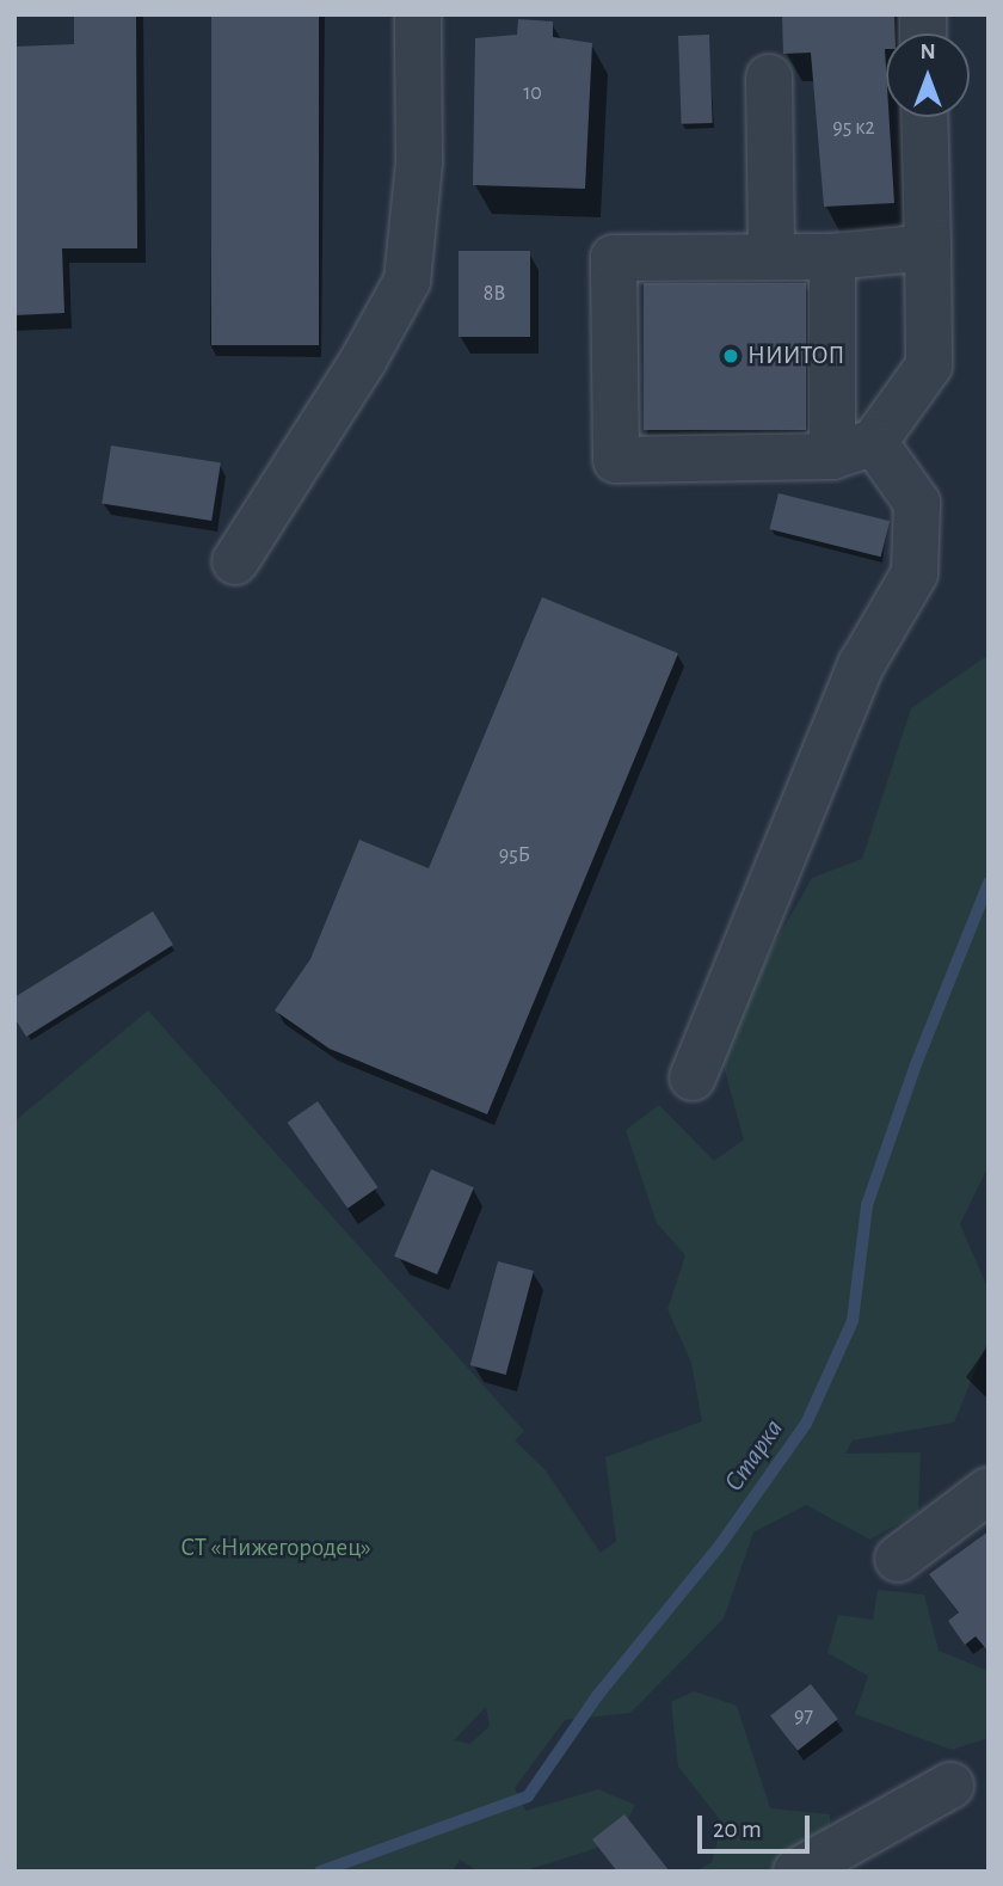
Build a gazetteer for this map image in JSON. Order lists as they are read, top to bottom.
{
  "water": ["Старка"],
  "parks": ["СТ «Нижегородец»"],
  "places": ["НИИТОП"],
  "house_numbers": [
    "10",
    "95 к2",
    "8В",
    "95Б",
    "97"
  ],
  "scale_bar": "20 m",
  "north": "top"
}
